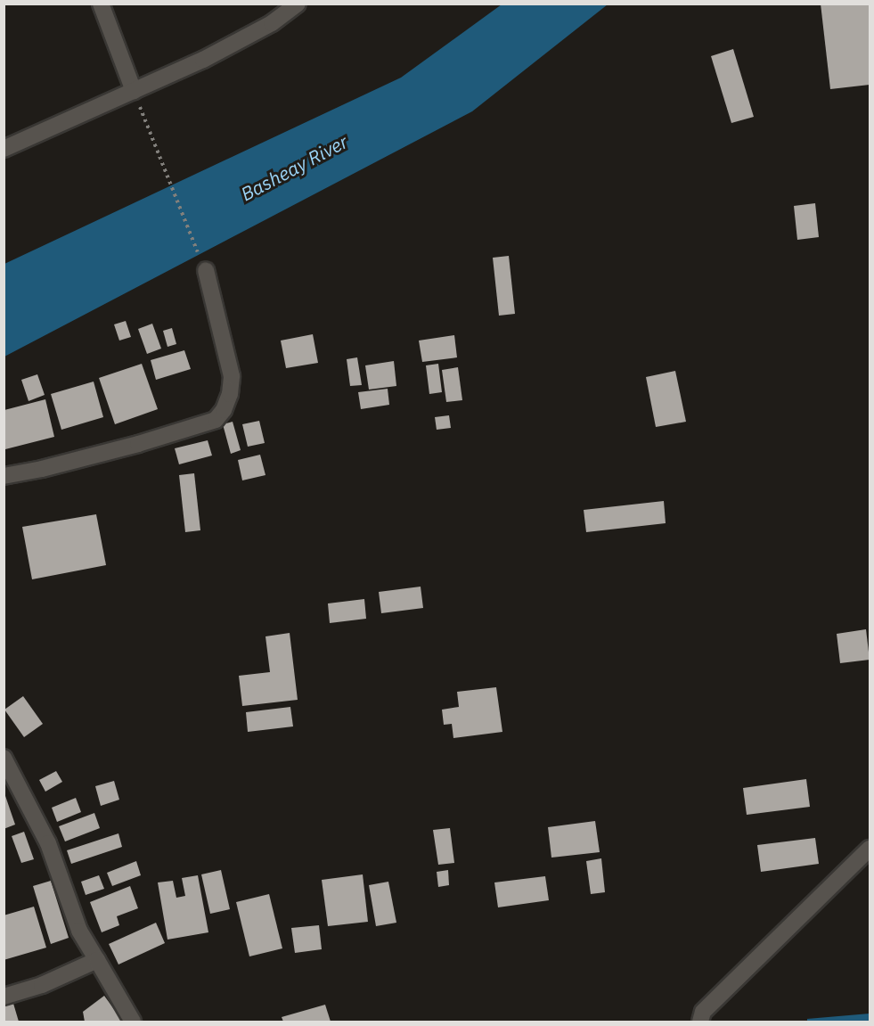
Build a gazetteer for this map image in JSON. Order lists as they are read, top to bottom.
{
  "water": ["Basheay River"]
}
